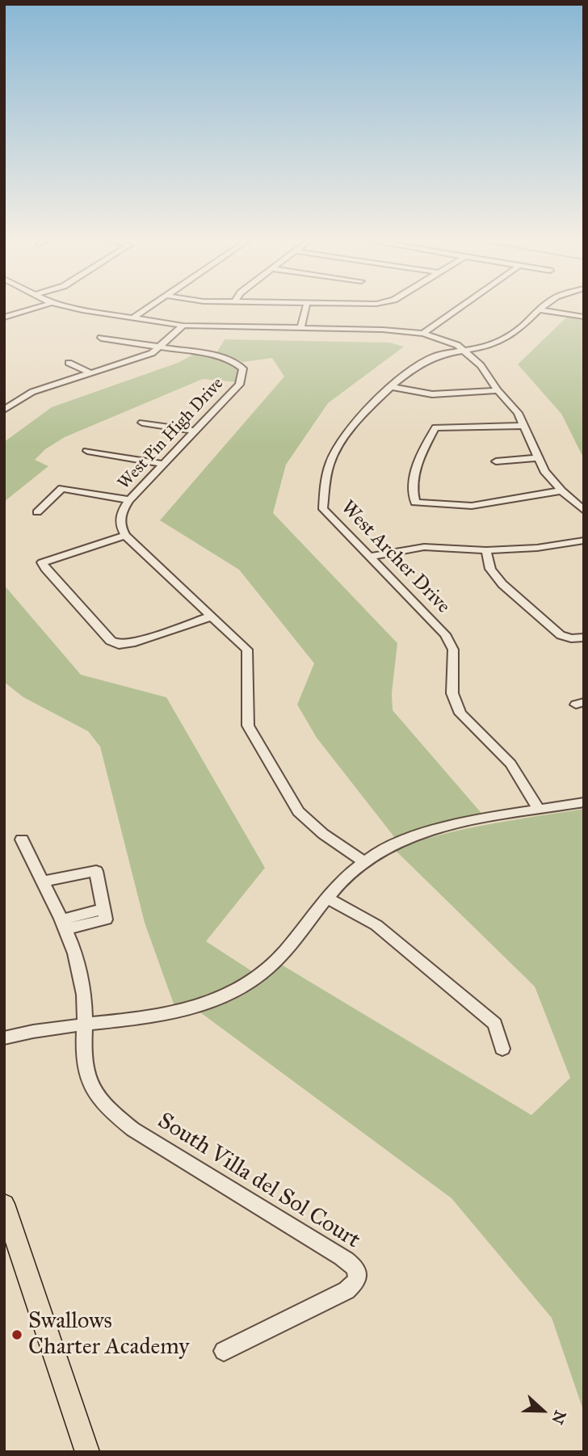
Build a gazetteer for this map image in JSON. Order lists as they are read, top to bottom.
{
  "streets": {
    "street": ["West Pin High Drive", "West Archer Drive", "South Villa del Sol Court"]
  },
  "places": ["Swallows Charter Academy"],
  "north": "right"
}
